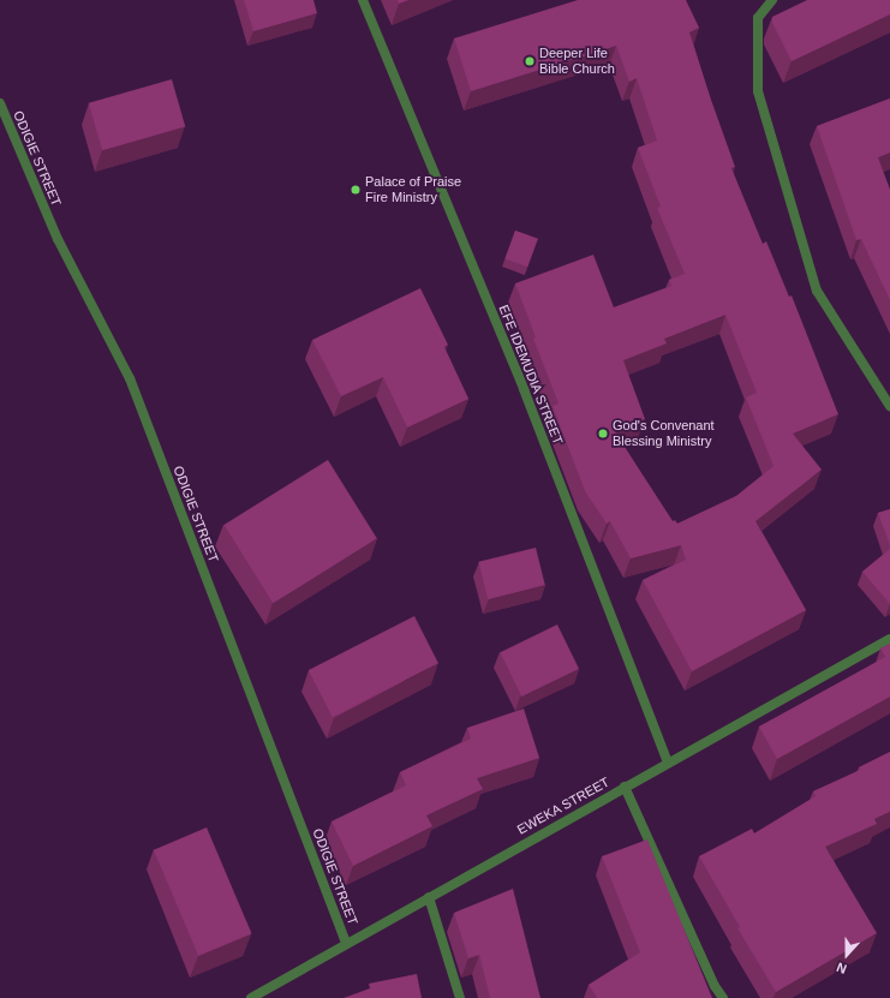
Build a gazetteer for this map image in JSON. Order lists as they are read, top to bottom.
{
  "streets": {
    "street": ["ODIGIE STREET", "EFE IDEMUDIA STREET", "EWEKA STREET"]
  },
  "crossings": [
    ["ODIGIE STREET", "EWEKA STREET"],
    ["EFE IDEMUDIA STREET", "EWEKA STREET"]
  ],
  "places": ["Deeper Life Bible Church", "Palace of Praise Fire Ministry", "God's Convenant Blessing Ministry"],
  "north": "bottom"
}
